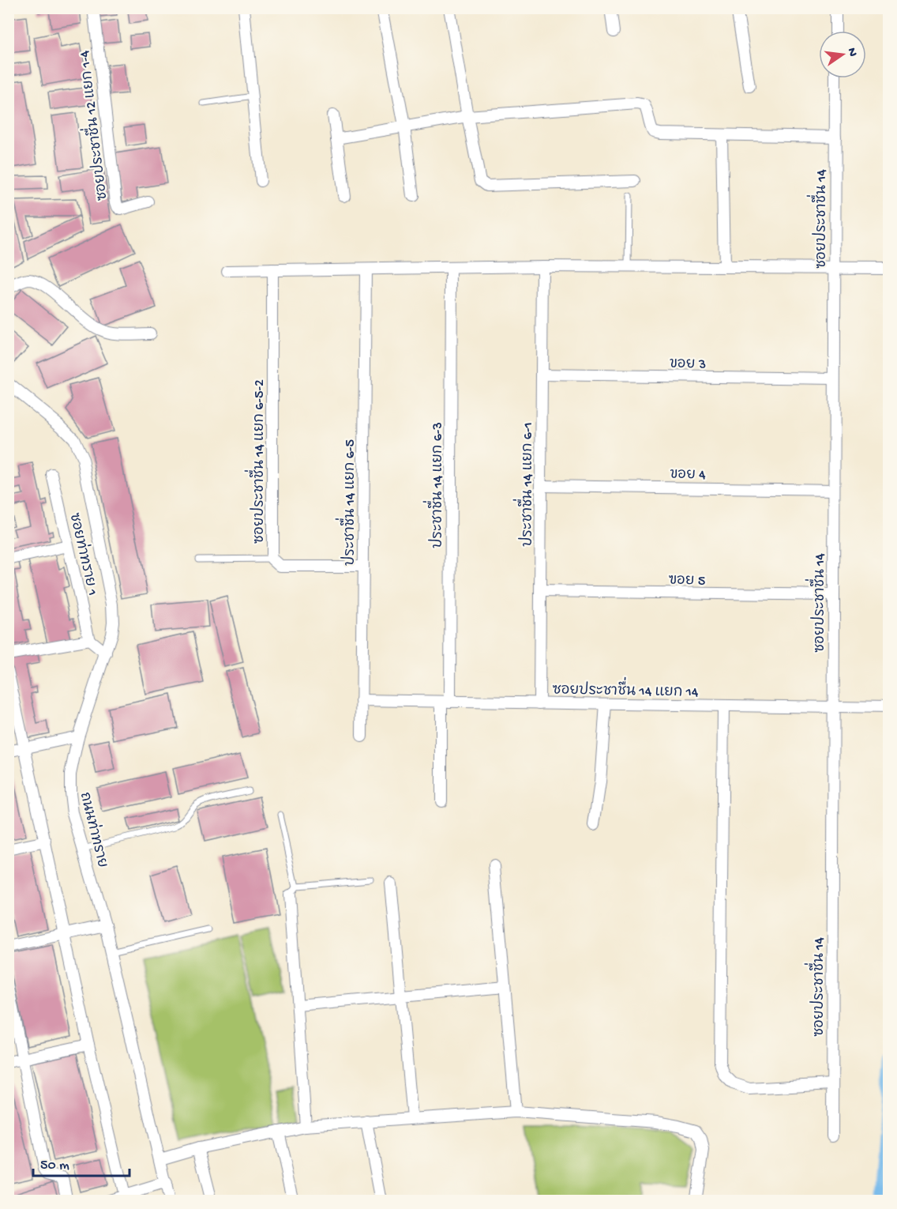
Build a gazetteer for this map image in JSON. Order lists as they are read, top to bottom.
{
  "streets": {
    "street": [
      "ซอยประชาชื่น 12 แยก 1-4",
      "ซอยประชาชื่น 14",
      "ขอย 3",
      "ซอยประชาชื่น 14 แยก 6-5-2",
      "ขอย 4",
      "ประชาชื่น 14 แยก 6-1",
      "ประชาชื่น 14 แยก 6-3",
      "ประชาชื่น 14 แยก 6-5",
      "ซอยท่าทราย 1",
      "ฃอย 5",
      "ซอยประชาชื่น 14 แยก 14",
      "ถนนท่าทราย"
    ]
  },
  "crossings": [
    ["ซอยประชาชื่น 14", "ขอย 3"],
    ["ซอยประชาชื่น 14", "ขอย 4"],
    ["ซอยประชาชื่น 14", "ฃอย 5"],
    ["ซอยประชาชื่น 14", "ซอยประชาชื่น 14 แยก 14"],
    ["ขอย 3", "ประชาชื่น 14 แยก 6-1"],
    ["ซอยประชาชื่น 14 แยก 6-5-2", "ประชาชื่น 14 แยก 6-5"],
    ["ขอย 4", "ประชาชื่น 14 แยก 6-1"],
    ["ประชาชื่น 14 แยก 6-1", "ฃอย 5"],
    ["ประชาชื่น 14 แยก 6-1", "ซอยประชาชื่น 14 แยก 14"],
    ["ประชาชื่น 14 แยก 6-3", "ซอยประชาชื่น 14 แยก 14"],
    ["ประชาชื่น 14 แยก 6-5", "ซอยประชาชื่น 14 แยก 14"]
  ],
  "scale_bar": "50 m",
  "north": "right"
}
